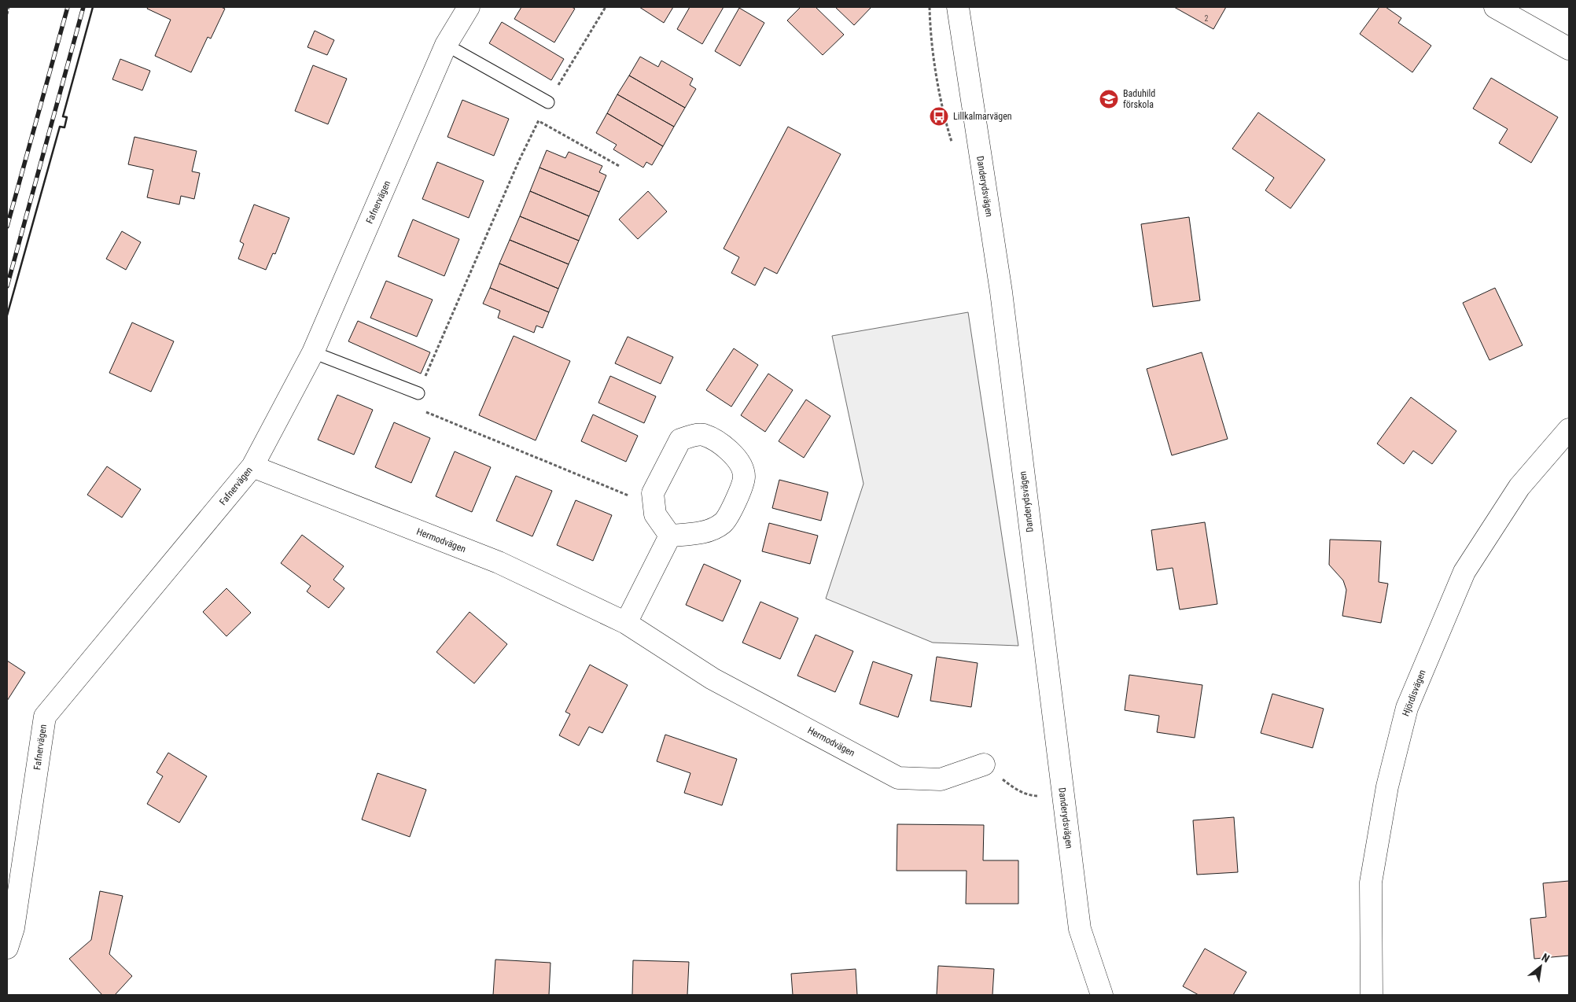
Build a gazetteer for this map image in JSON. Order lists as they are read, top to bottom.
{
  "streets": {
    "street": [
      "Danderydsvägen",
      "Fafnervägen",
      "Hermodvägen",
      "Hjördisvägen"
    ]
  },
  "crossings": [
    ["Fafnervägen", "Hermodvägen"]
  ],
  "places": {
    "school or university": ["Baduhild förskola"],
    "bus stop": ["Lillkalmarvägen"]
  },
  "house_numbers": ["2"],
  "north": "top right"
}
